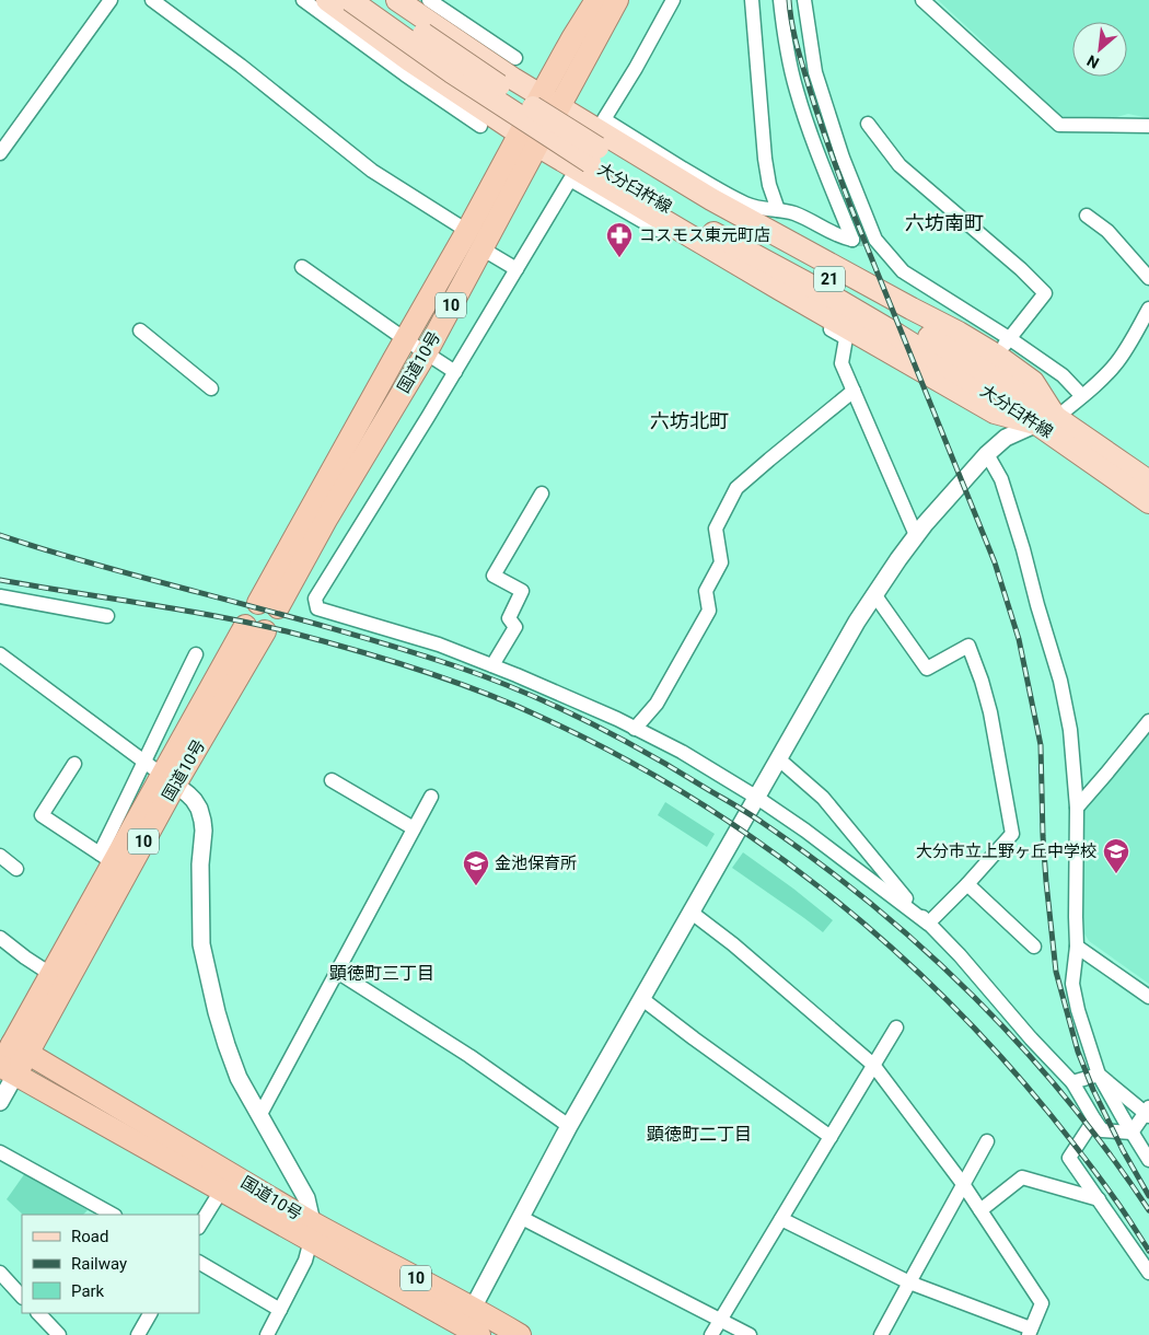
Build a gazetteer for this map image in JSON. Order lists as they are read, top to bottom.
{
  "streets": {
    "highway": ["10", "国道10号"],
    "main road": ["大分臼杵線", "21"]
  },
  "districts": [
    "六坊南町",
    "六坊北町",
    "顕徳町三丁目",
    "顕徳町二丁目"
  ],
  "places": {
    "pharmacy": ["コスモス東元町店"],
    "school or university": ["大分市立上野ヶ丘中学校", "金池保育所"]
  },
  "legend": ["Road", "Railway", "Park"],
  "north": "bottom left"
}
